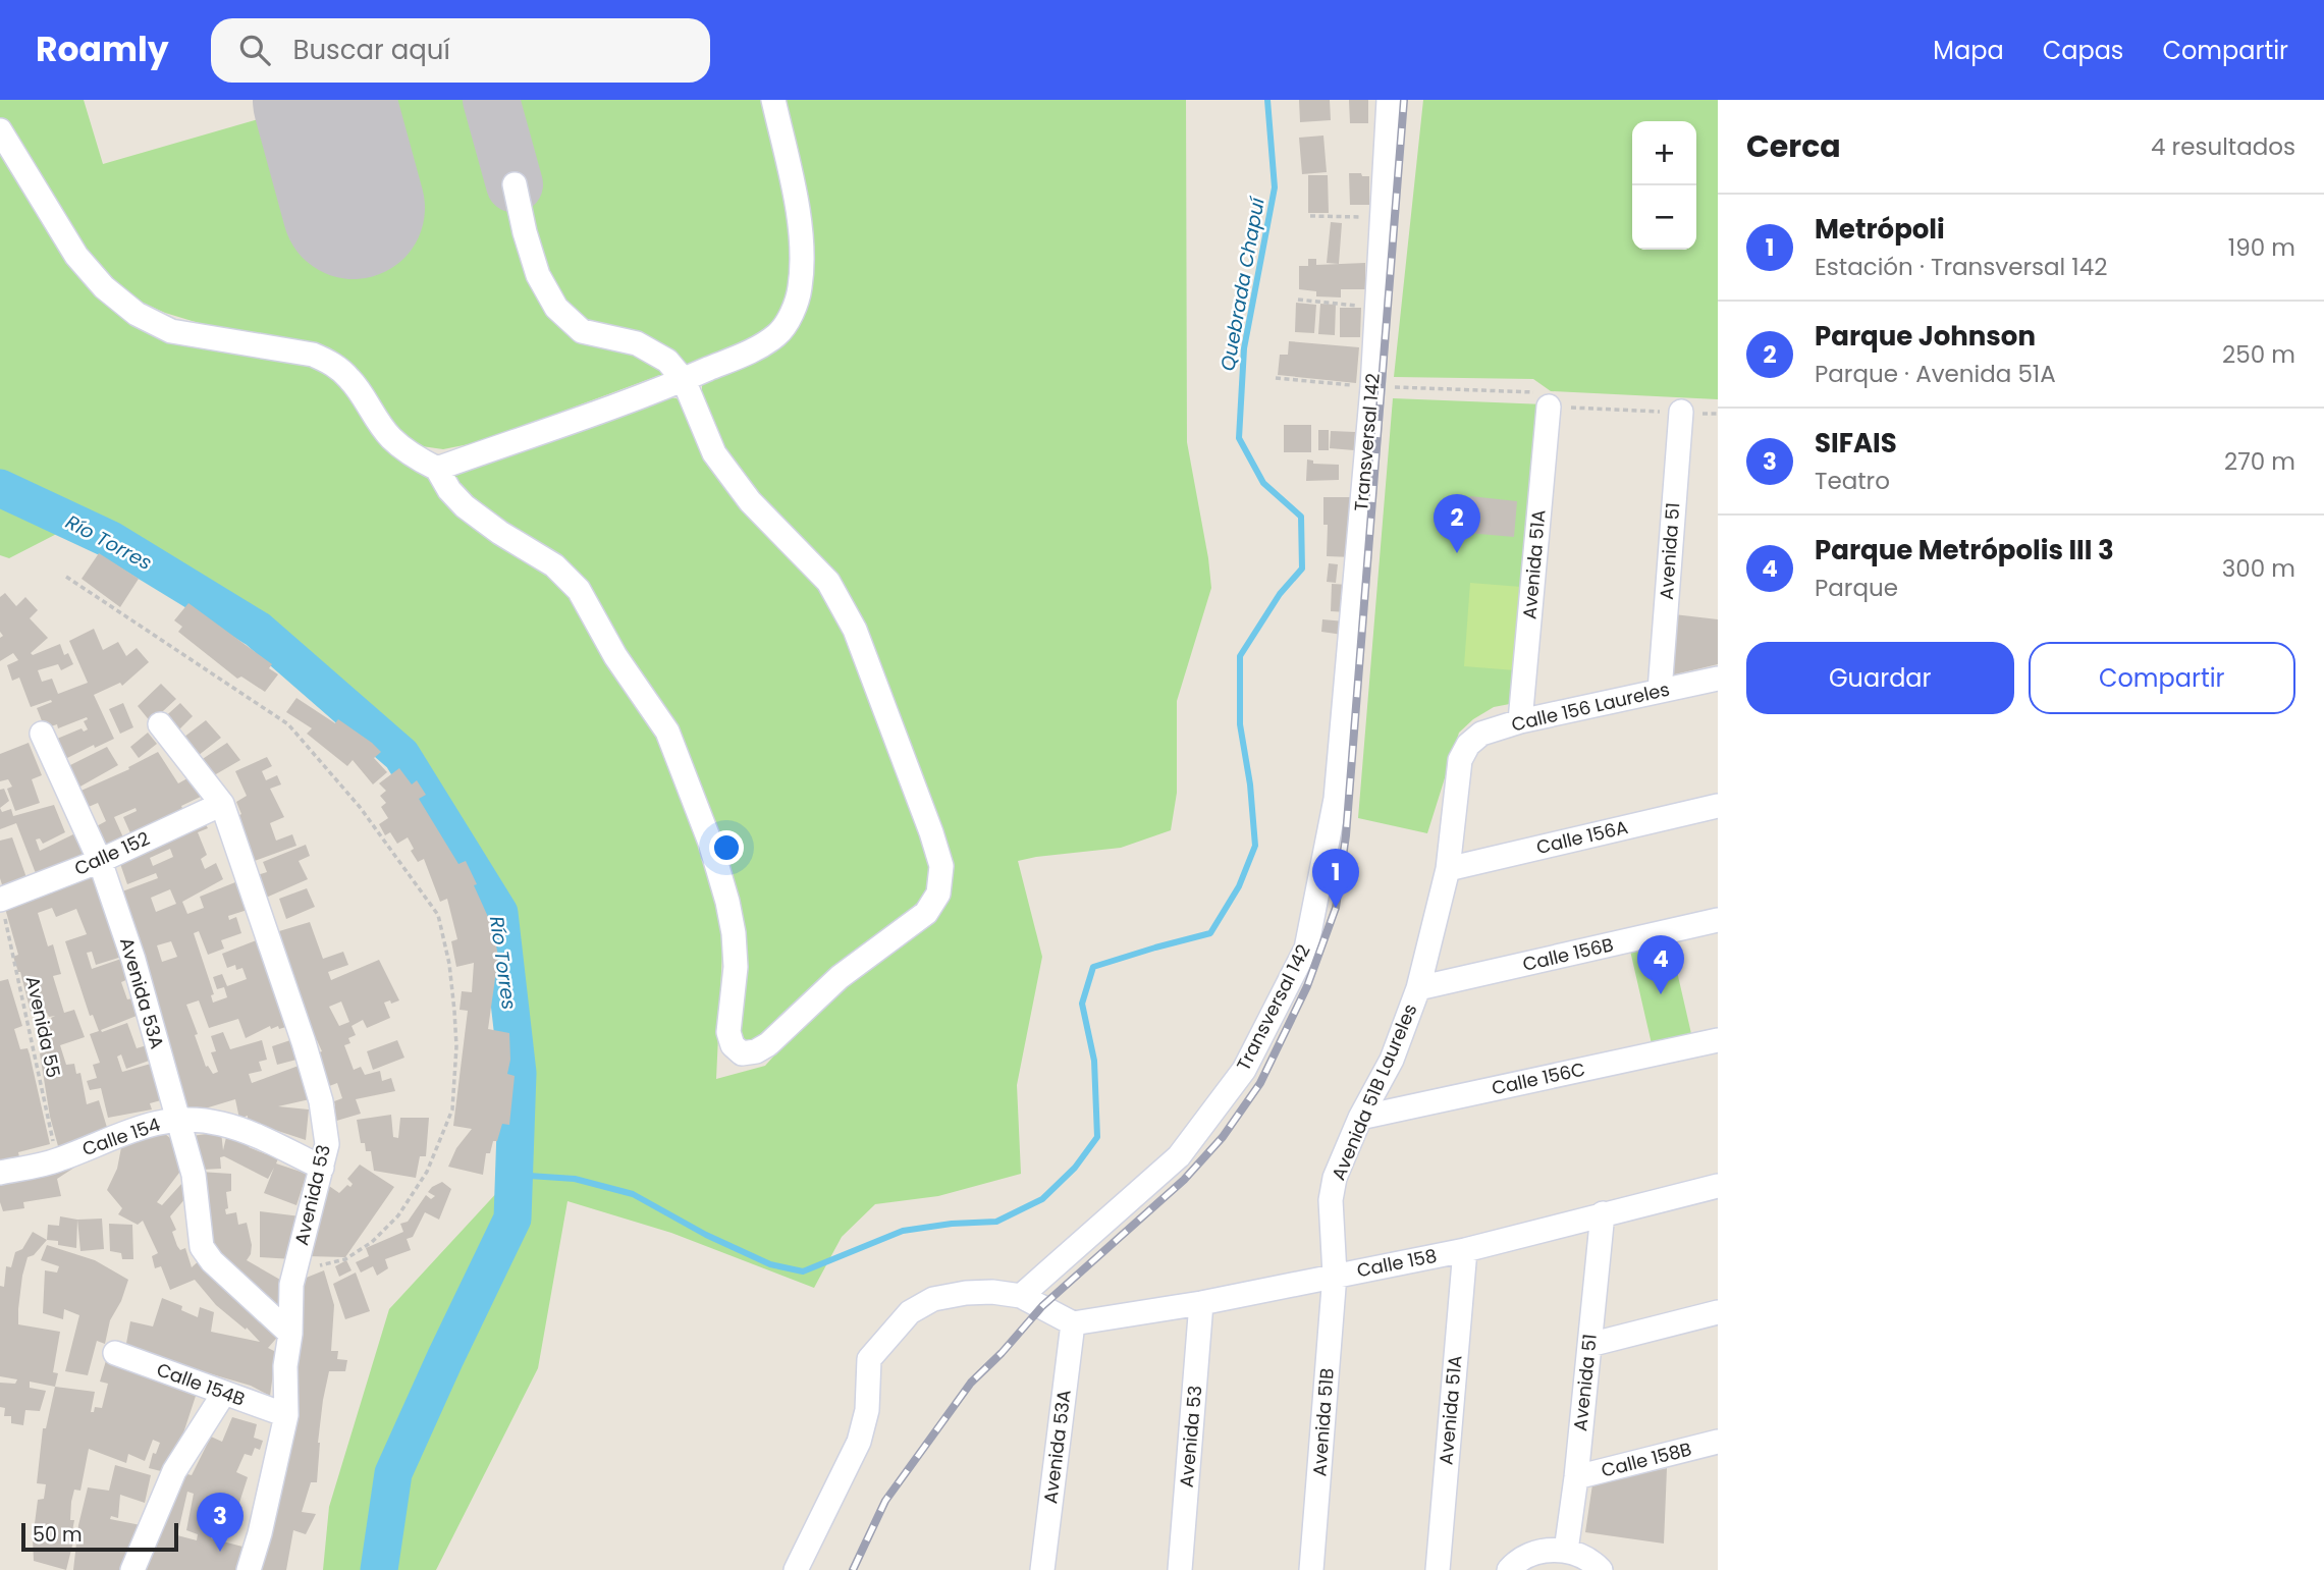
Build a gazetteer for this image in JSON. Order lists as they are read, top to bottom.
{
  "streets": {
    "street": [
      "Transversal 142",
      "Avenida 51",
      "Avenida 51A",
      "Calle 156 Laureles",
      "Calle 156A",
      "Calle 152",
      "Calle 156B",
      "Avenida 53A",
      "Calle 156C",
      "Avenida 51B Laureles",
      "Calle 154",
      "Avenida 53",
      "Calle 158",
      "Calle 154B",
      "Avenida 51B",
      "Calle 158B"
    ],
    "path": ["Avenida 55"]
  },
  "crossings": [
    ["Avenida 51", "Calle 156 Laureles"],
    ["Avenida 51", "Calle 158"],
    ["Avenida 51", "Calle 158B"],
    ["Avenida 51A", "Calle 156 Laureles"],
    ["Avenida 51A", "Calle 158"],
    ["Calle 156 Laureles", "Avenida 51B Laureles"],
    ["Calle 156A", "Avenida 51B Laureles"],
    ["Calle 152", "Avenida 53A"],
    ["Calle 152", "Avenida 55"],
    ["Calle 152", "Avenida 53"],
    ["Calle 156B", "Avenida 51B Laureles"],
    ["Avenida 53A", "Calle 154"],
    ["Avenida 53A", "Avenida 53"],
    ["Avenida 53A", "Calle 158"],
    ["Avenida 55", "Calle 154"],
    ["Calle 156C", "Avenida 51B Laureles"],
    ["Avenida 51B Laureles", "Calle 158"],
    ["Avenida 51B Laureles", "Avenida 51B"],
    ["Calle 154", "Avenida 53"],
    ["Avenida 53", "Calle 158"],
    ["Avenida 53", "Calle 154B"],
    ["Calle 158", "Avenida 51B"]
  ],
  "water": ["Quebrada Chapuí", "Río Torres"],
  "scale_bar": "50 m",
  "page": {
    "header": "Roamly",
    "search": "Buscar aquí",
    "nav": ["Mapa", "Capas", "Compartir"],
    "heading": ["Cerca", "4 resultados"],
    "map_buttons": ["+", "−"],
    "list": [
      {
        "mark": "1",
        "name": "Metrópoli",
        "note": "Estación · Transversal 142",
        "value": "190 m"
      },
      {
        "mark": "2",
        "name": "Parque Johnson",
        "note": "Parque · Avenida 51A",
        "value": "250 m"
      },
      {
        "mark": "3",
        "name": "SIFAIS",
        "note": "Teatro",
        "value": "270 m"
      },
      {
        "mark": "4",
        "name": "Parque Metrópolis III 3",
        "note": "Parque",
        "value": "300 m"
      }
    ],
    "pins": [
      "2",
      "1",
      "4",
      "3"
    ],
    "buttons": ["Guardar", "Compartir"],
    "scale": "50 m"
  }
}
